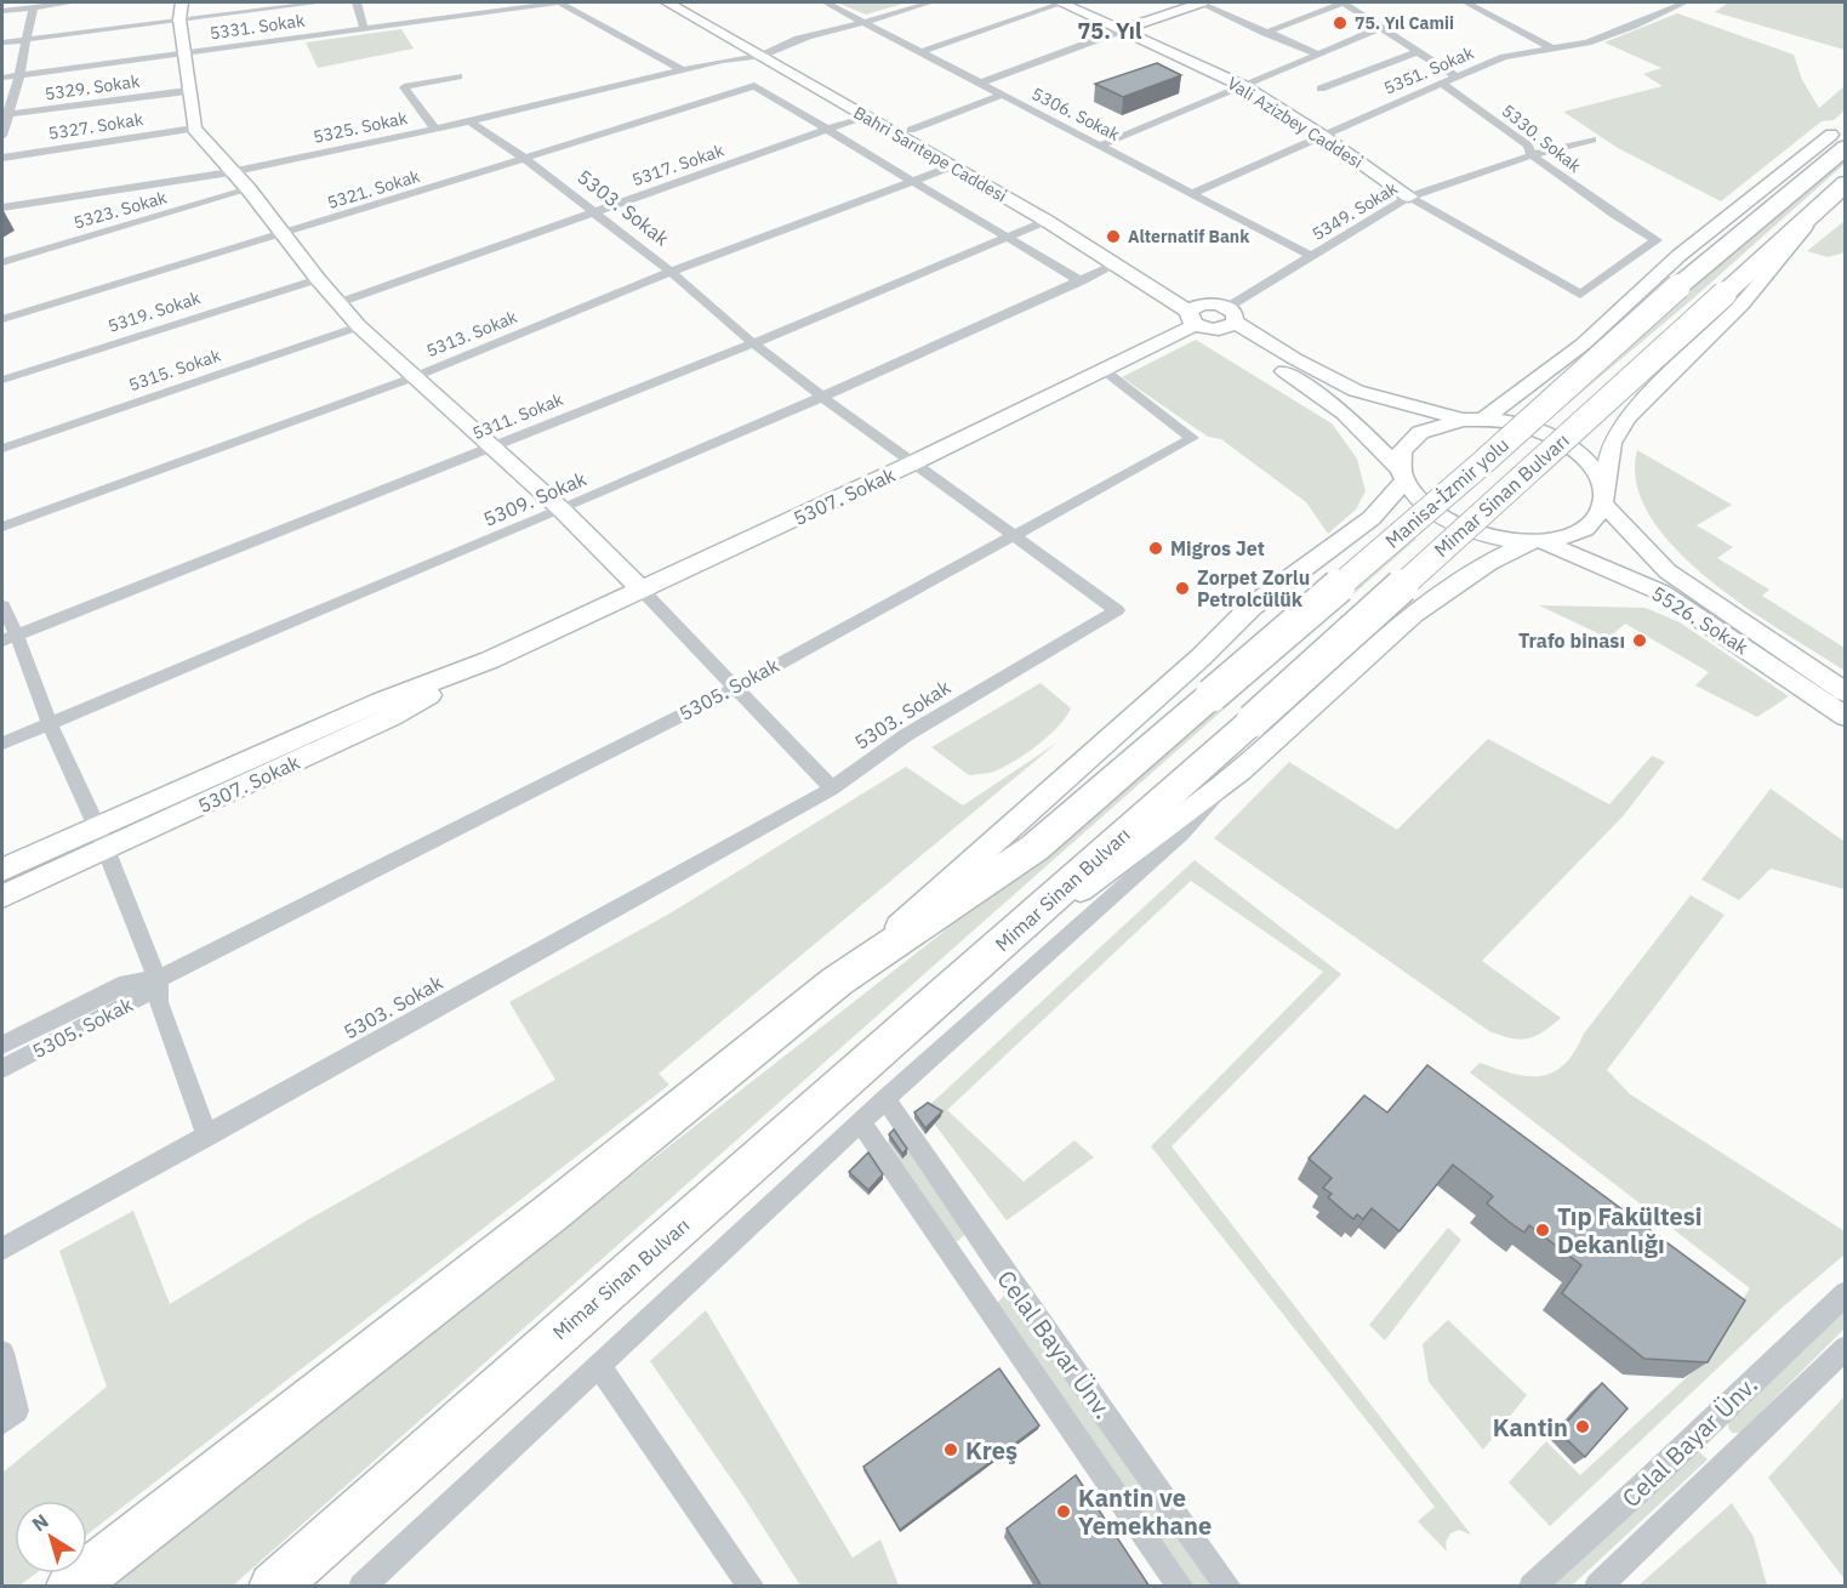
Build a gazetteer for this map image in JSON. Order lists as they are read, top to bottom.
{
  "streets": {
    "highway": ["Manisa-İzmir yolu", "Mimar Sinan Bulvarı"],
    "main road": [
      "Vali Azizbey Caddesi",
      "Bahri Sarıtepe Caddesi",
      "5307. Sokak",
      "5526. Sokak"
    ],
    "street": [
      "5331. Sokak",
      "5351. Sokak",
      "5329. Sokak",
      "5306. Sokak",
      "5327. Sokak",
      "5325. Sokak",
      "5330. Sokak",
      "5317. Sokak",
      "5321. Sokak",
      "5303. Sokak",
      "5323. Sokak",
      "5349. Sokak",
      "5319. Sokak",
      "5313. Sokak",
      "5315. Sokak",
      "5311. Sokak",
      "5309. Sokak",
      "5305. Sokak",
      "Celal Bayar Ünv."
    ]
  },
  "crossings": [
    ["5351. Sokak", "5306. Sokak"],
    ["5351. Sokak", "Vali Azizbey Caddesi"],
    ["5351. Sokak", "5330. Sokak"],
    ["5306. Sokak", "5325. Sokak"],
    ["5306. Sokak", "5349. Sokak"],
    ["Vali Azizbey Caddesi", "5330. Sokak"],
    ["Vali Azizbey Caddesi", "5349. Sokak"],
    ["5325. Sokak", "Bahri Sarıtepe Caddesi"],
    ["5325. Sokak", "5303. Sokak"],
    ["5330. Sokak", "5349. Sokak"],
    ["Bahri Sarıtepe Caddesi", "5317. Sokak"],
    ["Bahri Sarıtepe Caddesi", "5349. Sokak"],
    ["Bahri Sarıtepe Caddesi", "5313. Sokak"],
    ["Bahri Sarıtepe Caddesi", "5311. Sokak"],
    ["Bahri Sarıtepe Caddesi", "5307. Sokak"],
    ["Bahri Sarıtepe Caddesi", "5309. Sokak"],
    ["Bahri Sarıtepe Caddesi", "5526. Sokak"],
    ["5317. Sokak", "5321. Sokak"],
    ["5317. Sokak", "5303. Sokak"],
    ["5321. Sokak", "5303. Sokak"],
    ["5303. Sokak", "5313. Sokak"],
    ["5303. Sokak", "5311. Sokak"],
    ["5303. Sokak", "5307. Sokak"],
    ["5303. Sokak", "5309. Sokak"],
    ["5303. Sokak", "5305. Sokak"],
    ["Mimar Sinan Bulvarı", "Celal Bayar Ünv."],
    ["5307. Sokak", "5305. Sokak"]
  ],
  "districts": ["75. Yıl"],
  "places": [
    "75. Yıl Camii",
    "Alternatif Bank",
    "Migros Jet",
    "Zorpet Zorlu Petrolcülük",
    "Trafo binası",
    "Tıp Fakültesi Dekanlığı",
    "Kantin",
    "Kreş",
    "Kantin ve Yemekhane"
  ],
  "north": "top left"
}
